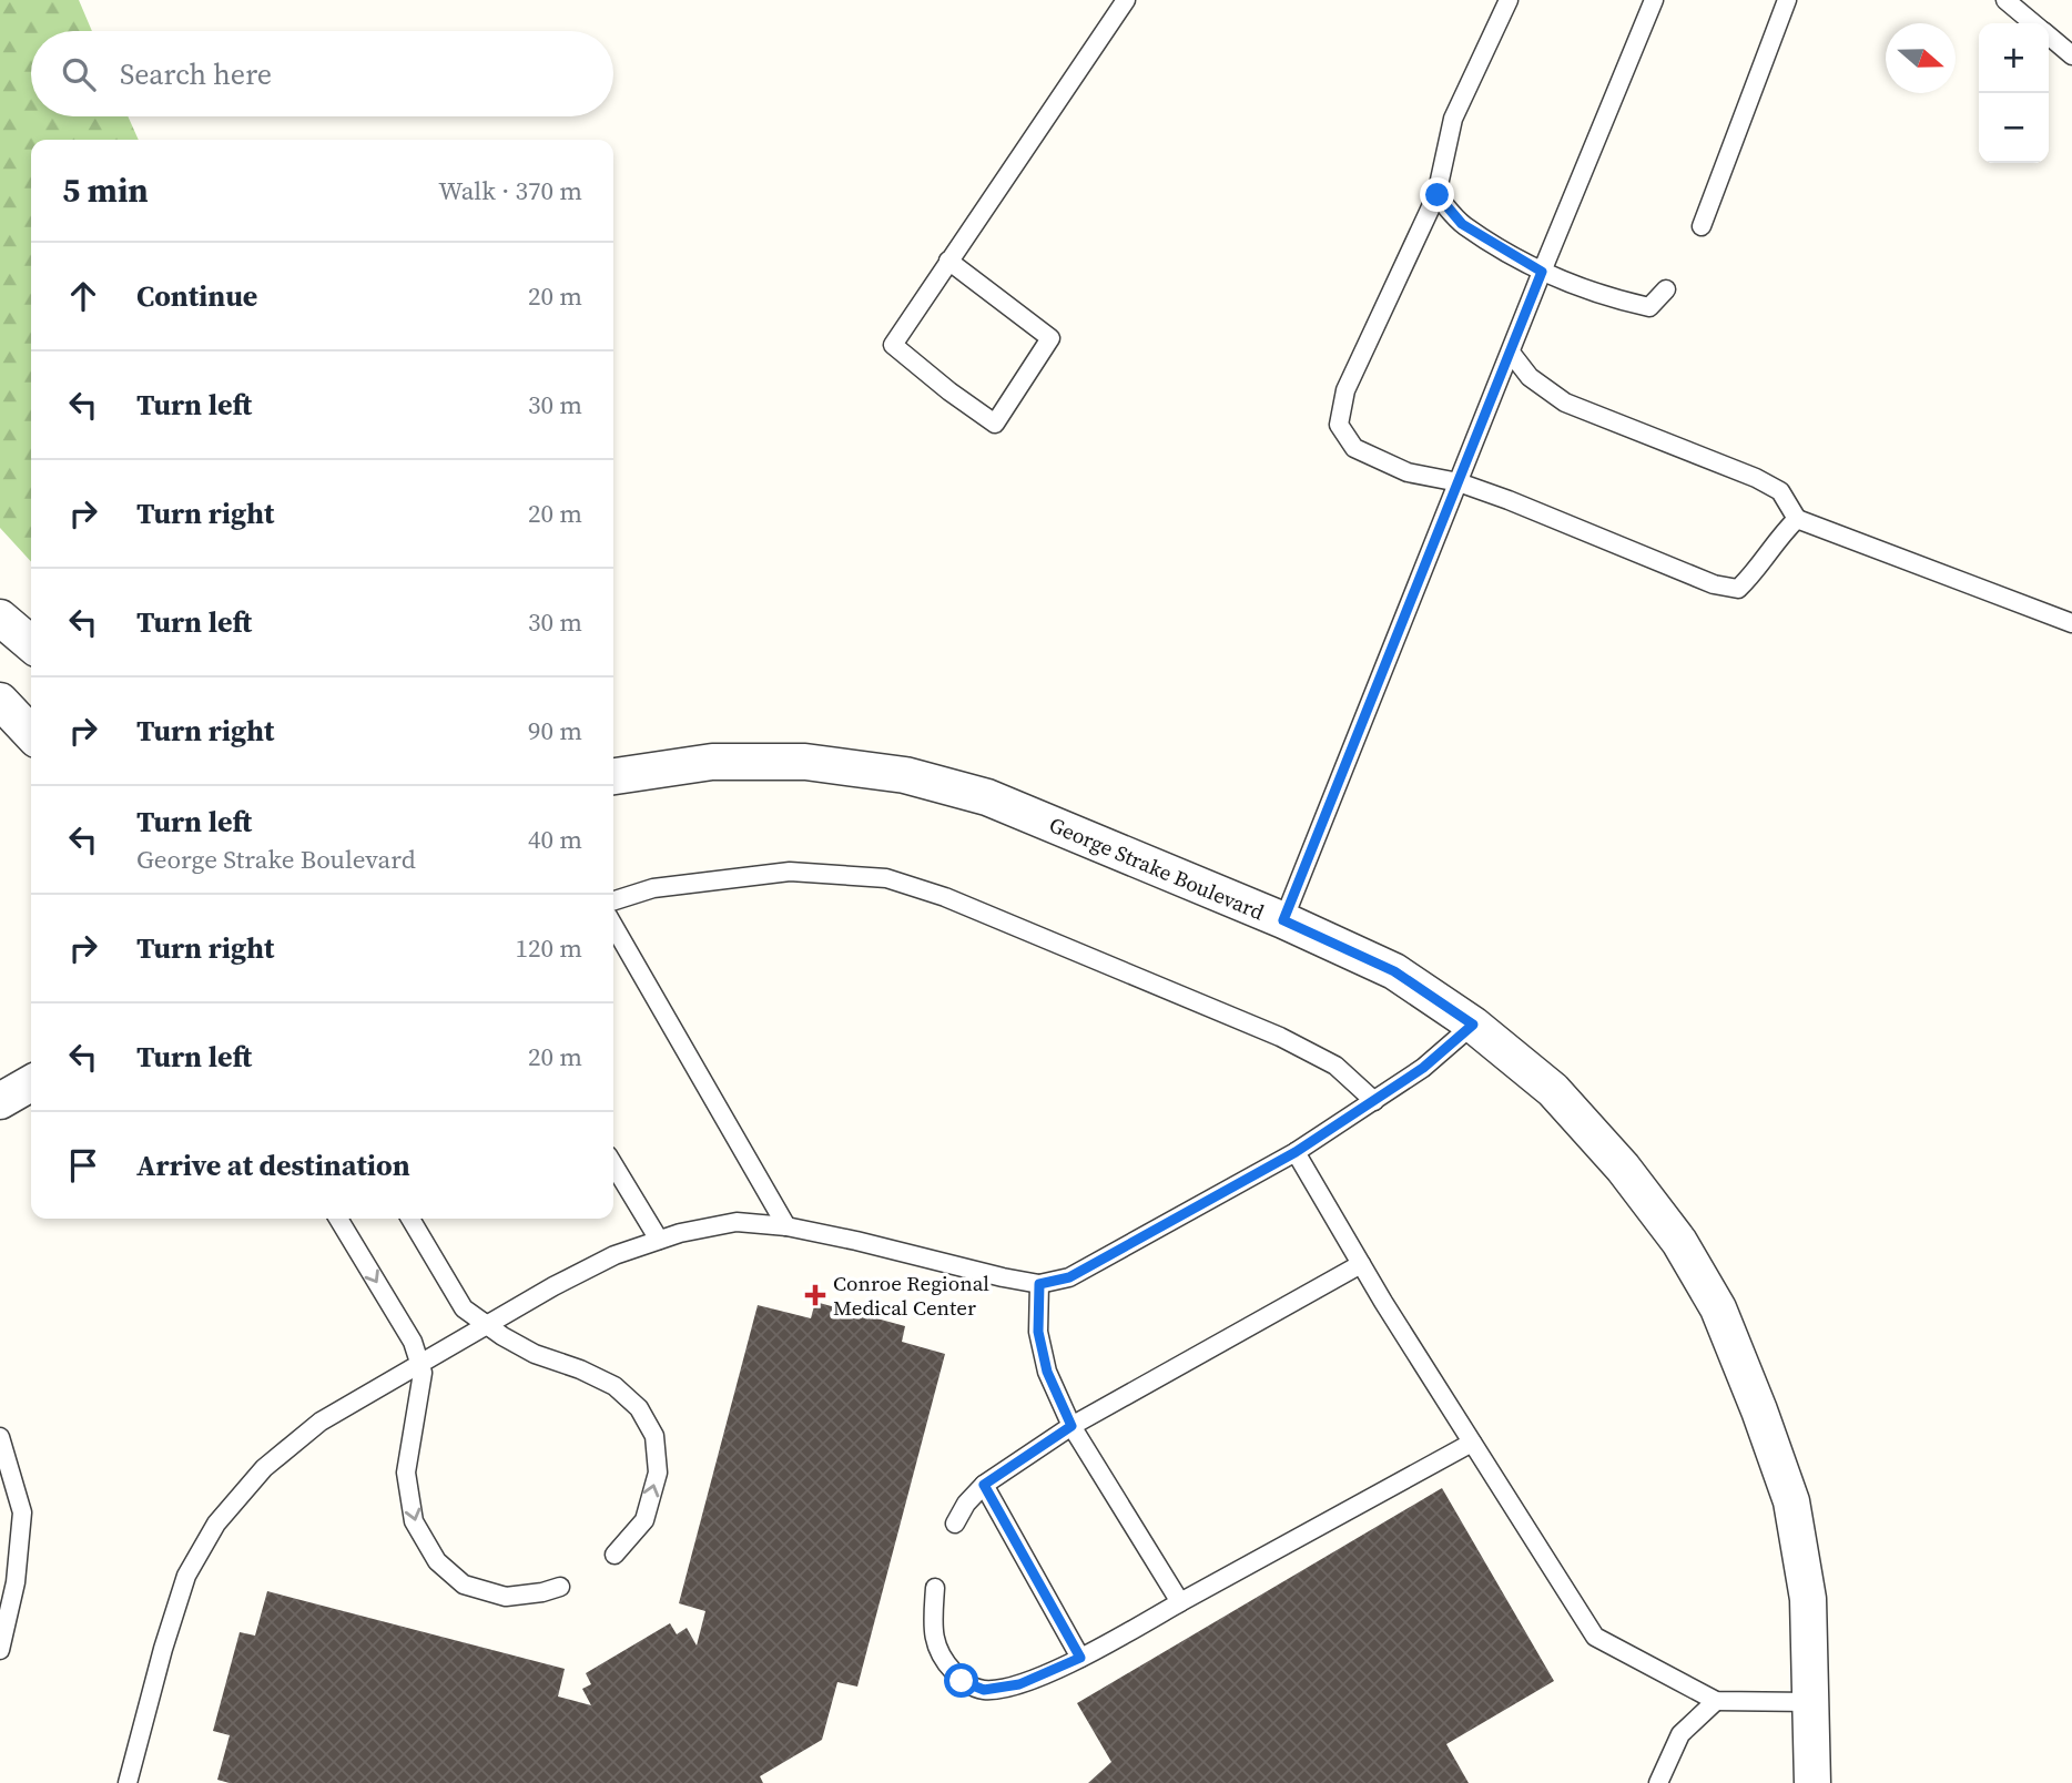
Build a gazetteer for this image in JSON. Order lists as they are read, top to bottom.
{
  "streets": {
    "street": ["George Strake Boulevard"]
  },
  "places": {
    "health": ["Conroe Regional Medical Center"]
  },
  "north": "right",
  "page": {
    "map_buttons": ["+", "−"],
    "search": "Search here",
    "heading": ["5 min", "Walk · 370 m"],
    "list": [
      ["Continue", "20 m"],
      ["Turn left", "30 m"],
      ["Turn right", "20 m"],
      ["Turn left", "30 m"],
      ["Turn right", "90 m"],
      ["Turn left", "George Strake Boulevard", "40 m"],
      ["Turn right", "120 m"],
      ["Turn left", "20 m"],
      "Arrive at destination"
    ]
  }
}
